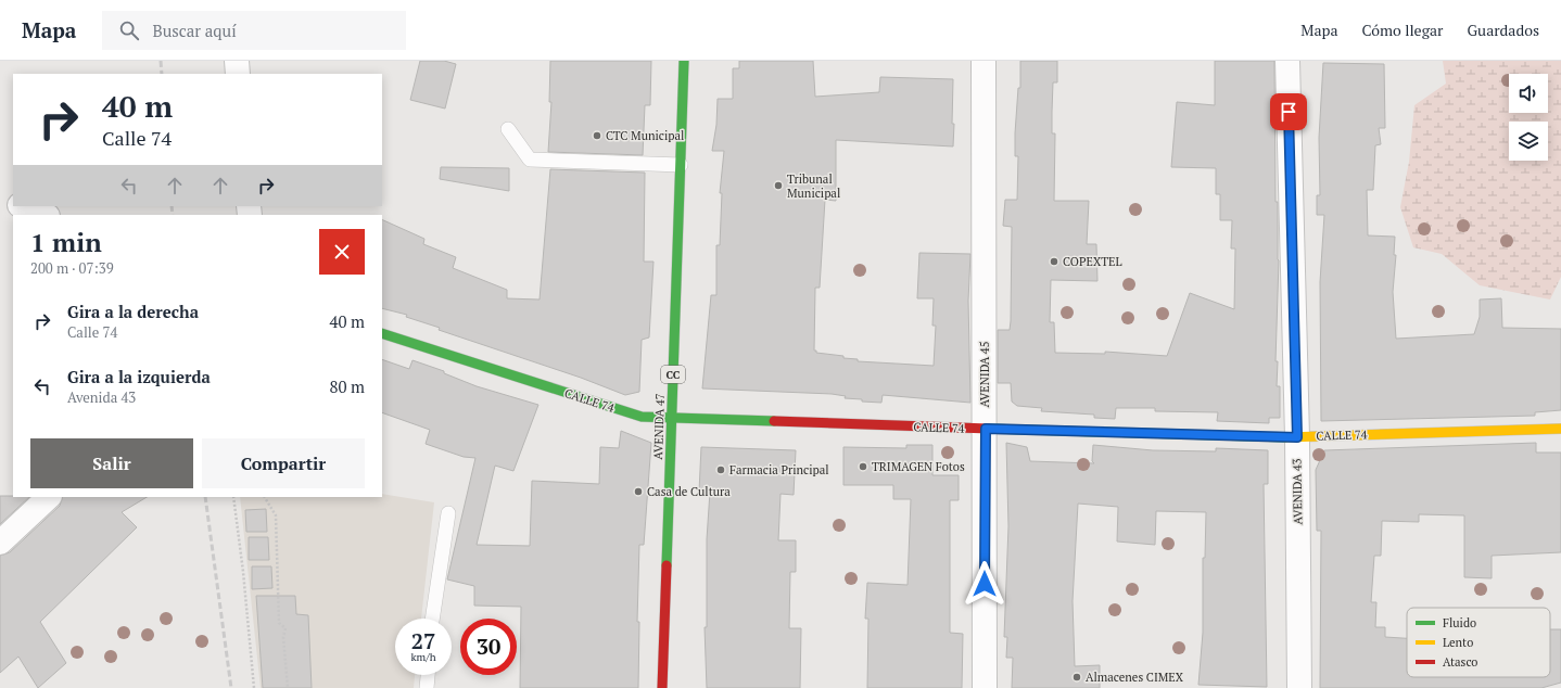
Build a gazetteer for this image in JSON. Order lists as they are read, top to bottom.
{
  "streets": {
    "street": [
      "CC",
      "AVENIDA 45",
      "CALLE 74",
      "AVENIDA 47",
      "AVENIDA 43"
    ]
  },
  "crossings": [
    ["AVENIDA 45", "CALLE 74"],
    ["CALLE 74", "AVENIDA 47"],
    ["CALLE 74", "AVENIDA 43"]
  ],
  "places": [
    "CTC Municipal",
    "Tribunal Municipal",
    "COPEXTEL",
    "TRIMAGEN Fotos",
    "Farmacia Principal",
    "Casa de Cultura",
    "Almacenes CIMEX"
  ],
  "legend": ["Fluido", "Lento", "Atasco"],
  "page": {
    "header": "Mapa",
    "search": "Buscar aquí",
    "nav": ["Mapa", "Cómo llegar", "Guardados"],
    "turn": ["40 m", "Calle 74"],
    "heading": ["1 min", "200 m · 07:39"],
    "list": [
      {
        "name": "Gira a la derecha",
        "note": "Calle 74",
        "value": "40 m"
      },
      {
        "name": "Gira a la izquierda",
        "note": "Avenida 43",
        "value": "80 m"
      }
    ],
    "buttons": ["Salir", "Compartir"],
    "speed": "27 km/h",
    "limit": "30"
  }
}
